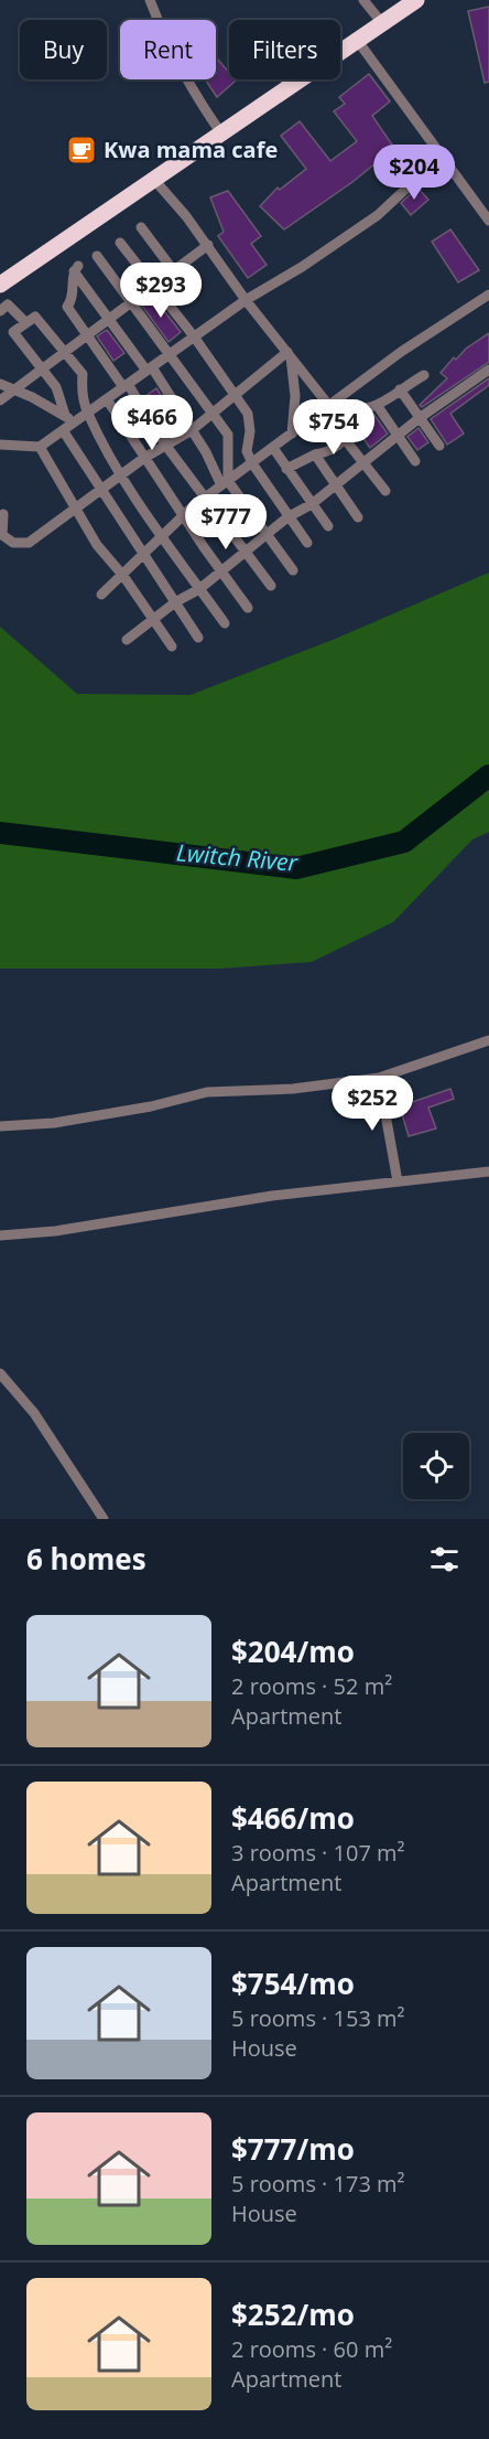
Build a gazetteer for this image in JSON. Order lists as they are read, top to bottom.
{
  "water": ["Lwitch River"],
  "places": {
    "cafe": ["Kwa mama cafe"]
  },
  "page": {
    "chip": ["Buy", "Rent", "Filters"],
    "price": [
      "$204",
      "$293",
      "$466",
      "$754",
      "$777",
      "$252"
    ],
    "heading": "6 homes",
    "list": [
      {
        "name": "$204/mo",
        "note": "2 rooms · 52 m² · Apartment"
      },
      {
        "name": "$466/mo",
        "note": "3 rooms · 107 m² · Apartment"
      },
      {
        "name": "$754/mo",
        "note": "5 rooms · 153 m² · House"
      },
      {
        "name": "$777/mo",
        "note": "5 rooms · 173 m² · House"
      },
      {
        "name": "$252/mo",
        "note": "2 rooms · 60 m² · Apartment"
      }
    ]
  }
}
